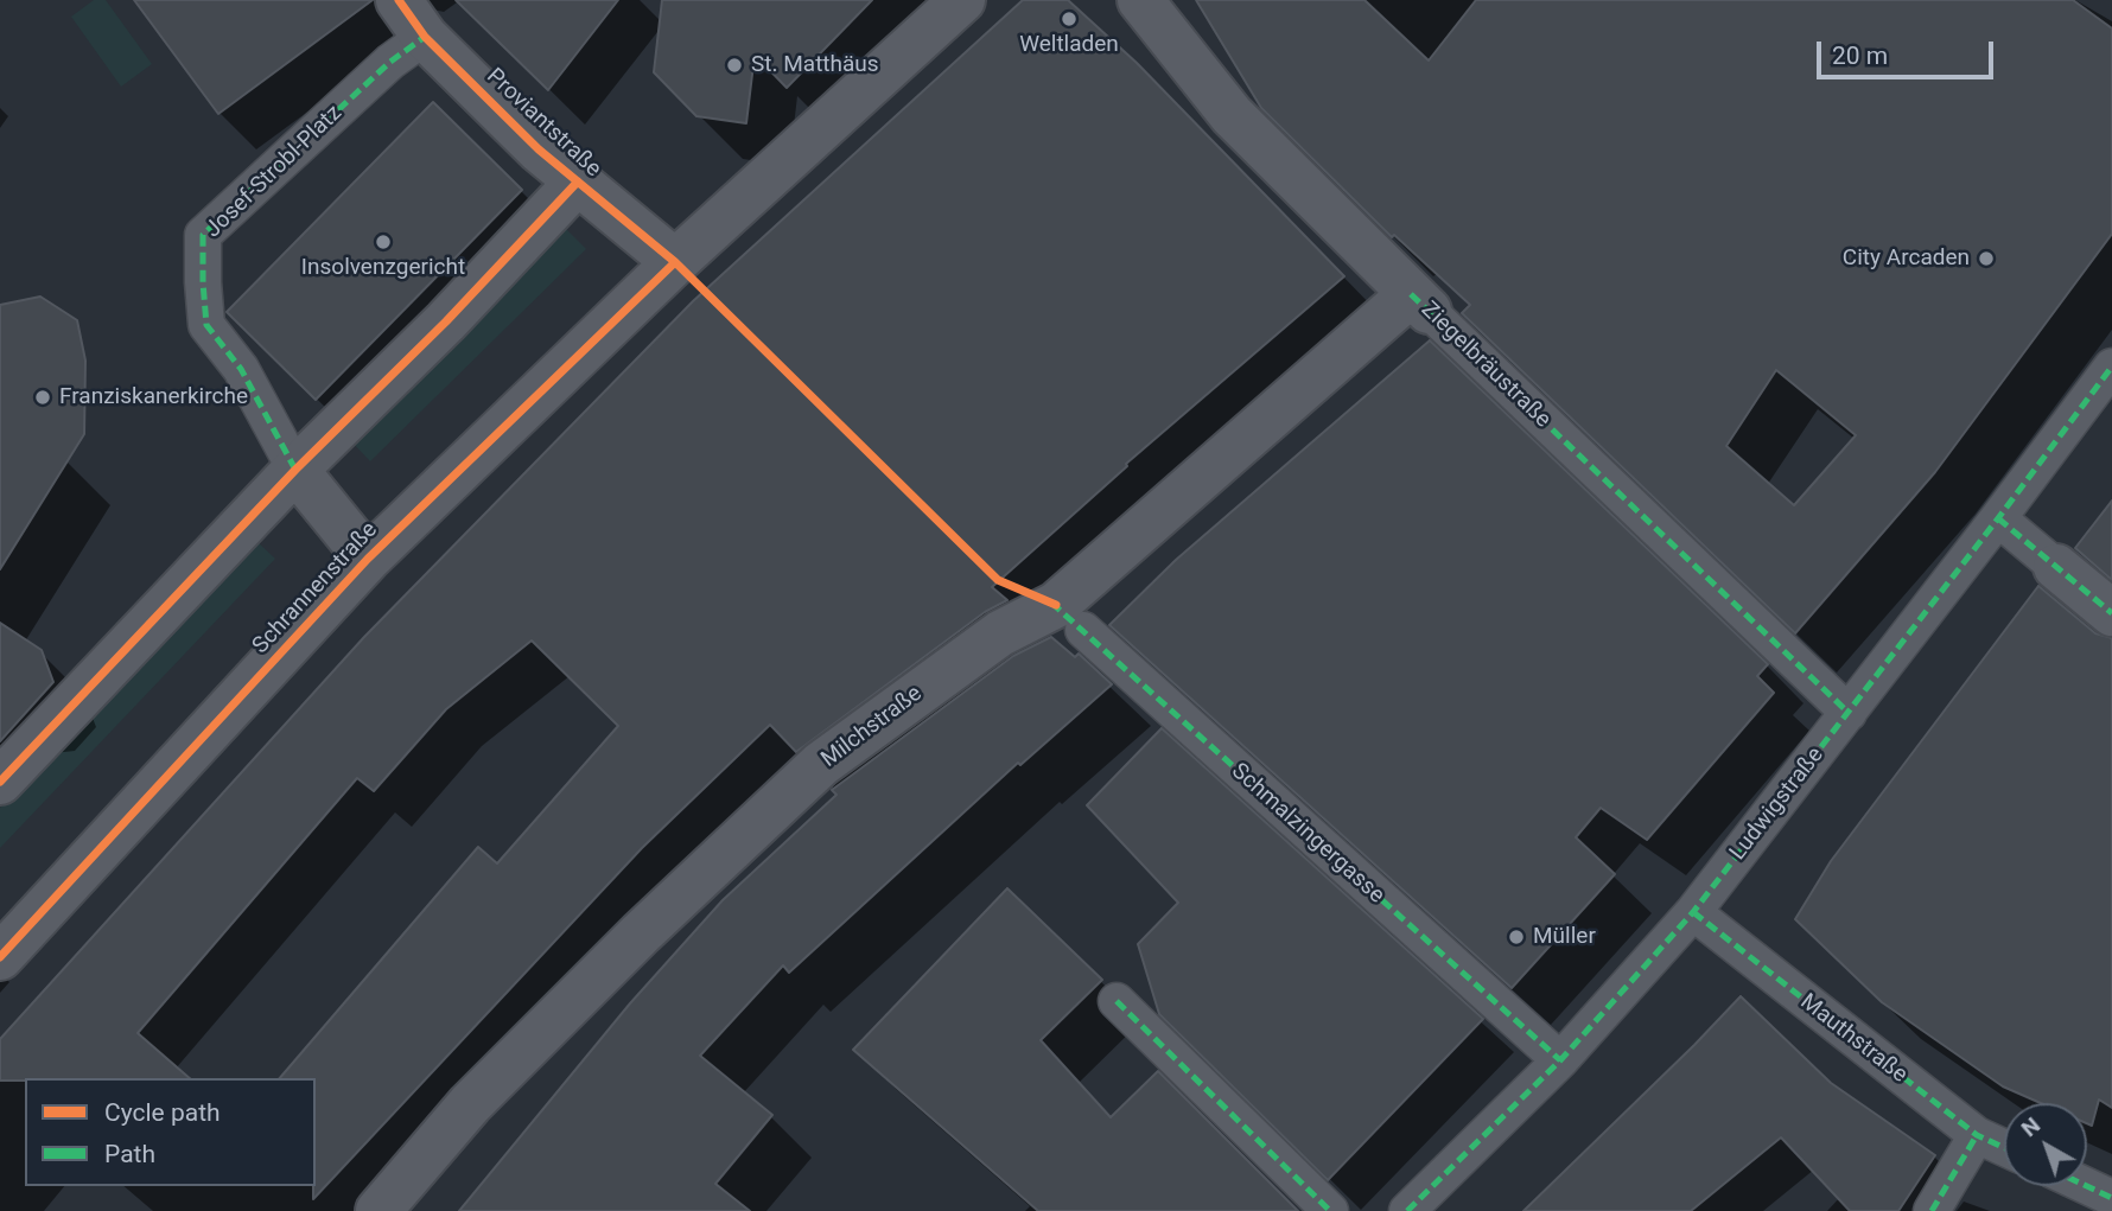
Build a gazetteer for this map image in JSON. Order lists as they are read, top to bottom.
{
  "streets": {
    "street": [
      "Proviantstraße",
      "Josef-Strobl-Platz",
      "Ziegelbräustraße",
      "Schrannenstraße",
      "Milchstraße",
      "Ludwigstraße",
      "Schmalzingergasse",
      "Mauthstraße"
    ]
  },
  "crossings": [
    ["Proviantstraße", "Josef-Strobl-Platz"],
    ["Proviantstraße", "Schrannenstraße"],
    ["Josef-Strobl-Platz", "Schrannenstraße"],
    ["Ziegelbräustraße", "Milchstraße"],
    ["Ziegelbräustraße", "Ludwigstraße"],
    ["Milchstraße", "Schmalzingergasse"],
    ["Ludwigstraße", "Schmalzingergasse"],
    ["Ludwigstraße", "Mauthstraße"]
  ],
  "places": [
    "Weltladen",
    "St. Matthäus",
    "Insolvenzgericht",
    "City Arcaden",
    "Franziskanerkirche",
    "Müller"
  ],
  "legend": ["Cycle path", "Path"],
  "scale_bar": "20 m",
  "north": "top left"
}
